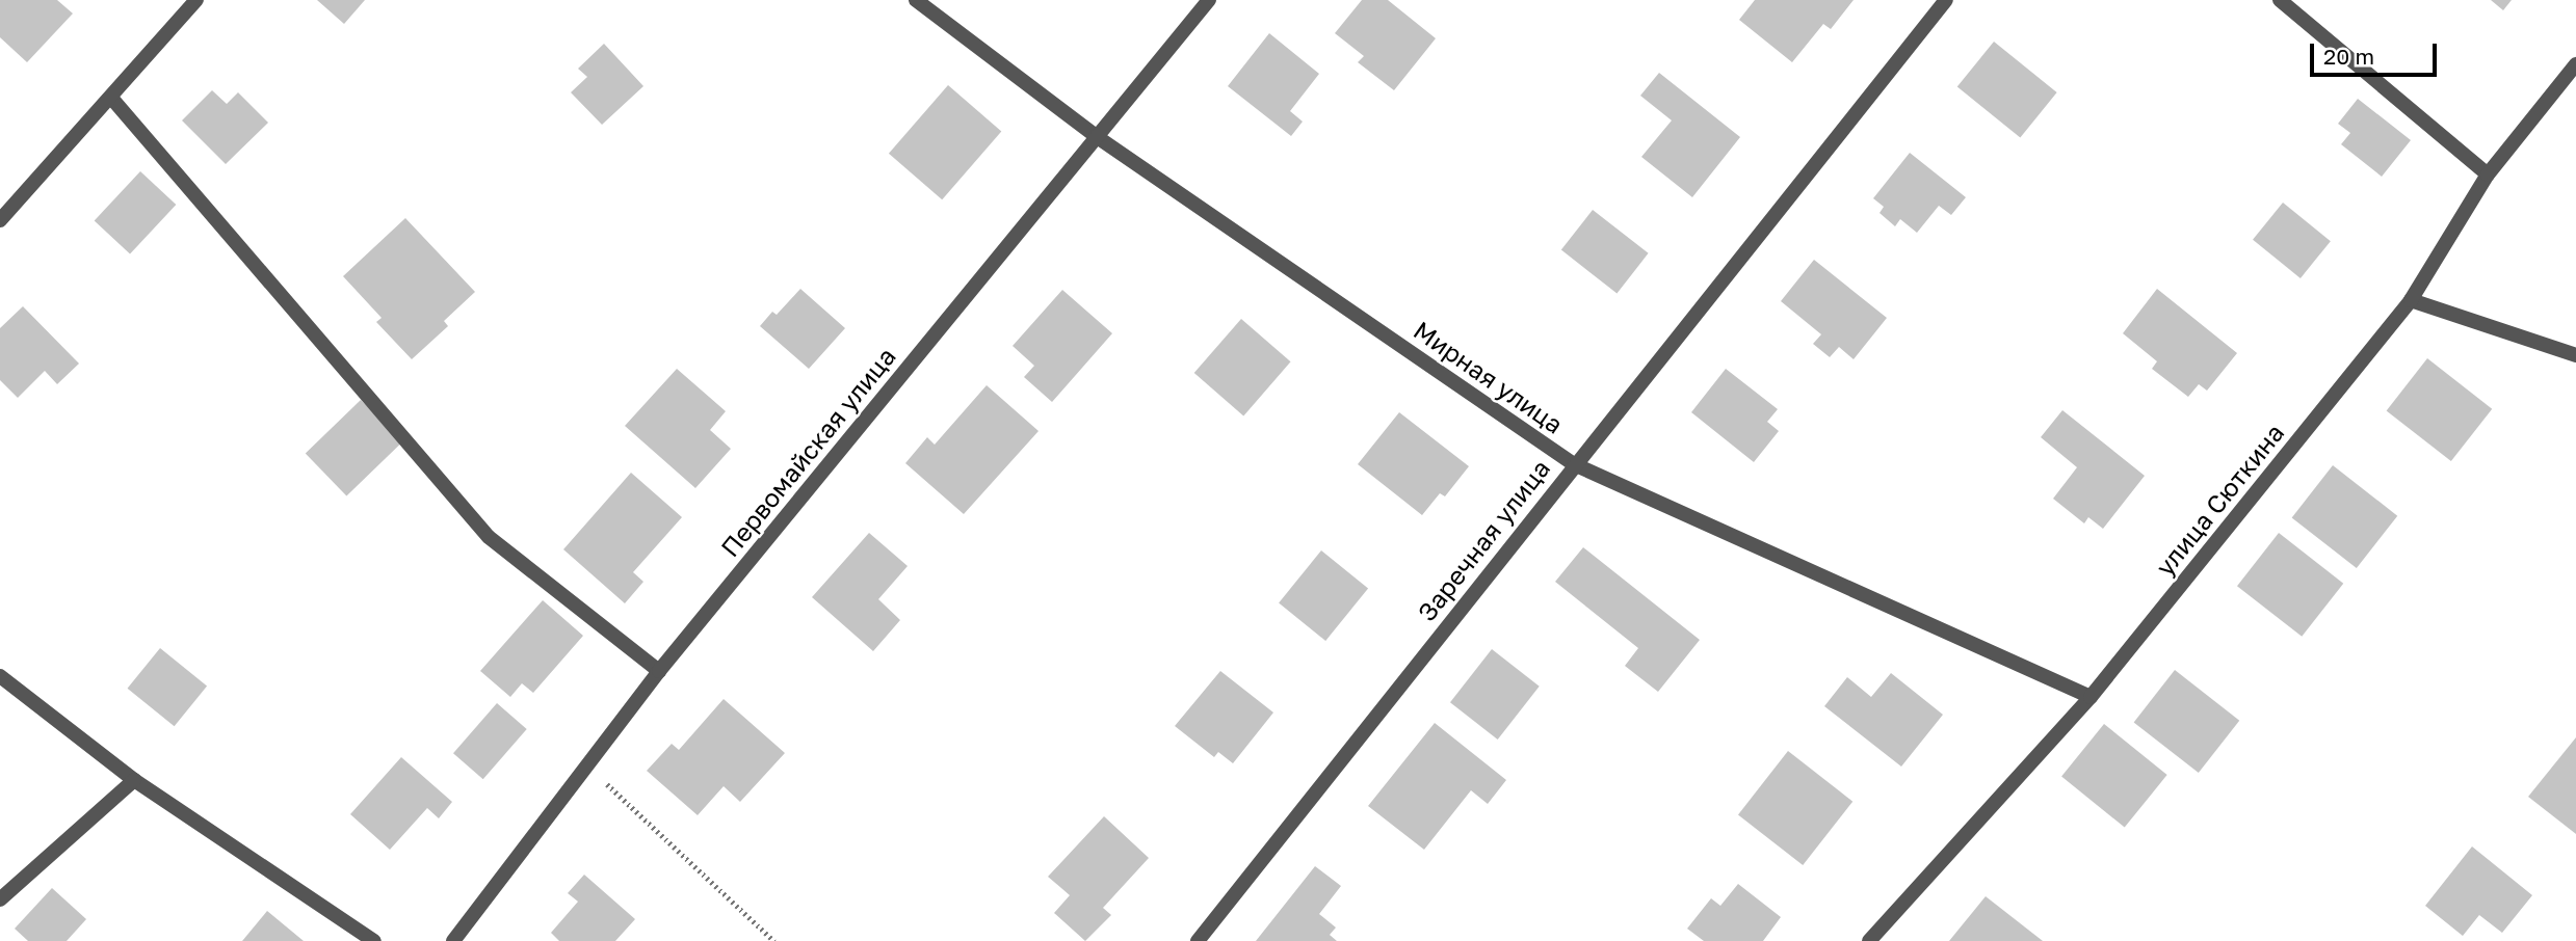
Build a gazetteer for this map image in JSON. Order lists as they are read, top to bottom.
{
  "streets": {
    "street": [
      "Мирная улица",
      "Первомайская улица",
      "улица Сюткина",
      "Заречная улица"
    ]
  },
  "crossings": [
    ["Мирная улица", "Первомайская улица"],
    ["Мирная улица", "улица Сюткина"],
    ["Мирная улица", "Заречная улица"]
  ],
  "scale_bar": "20 m"
}
